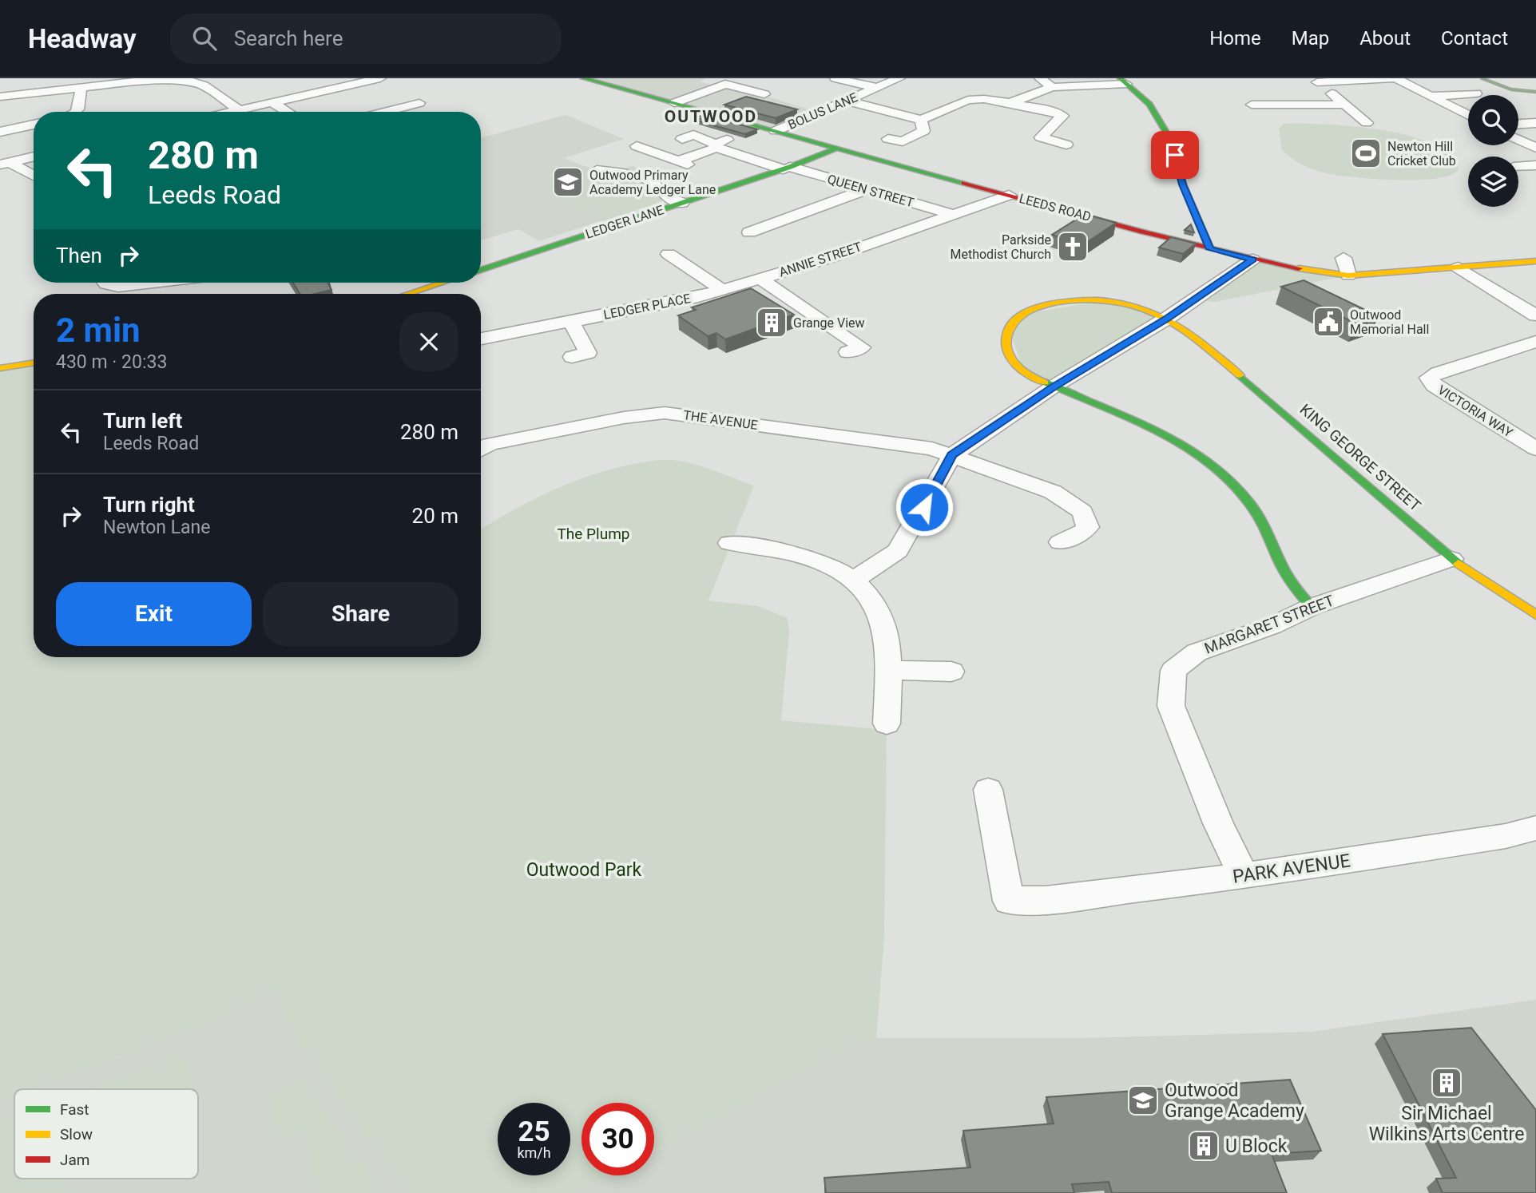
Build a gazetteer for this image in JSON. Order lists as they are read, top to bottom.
{
  "streets": {
    "street": [
      "BOLUS LANE",
      "QUEEN STREET",
      "LEEDS ROAD",
      "LEDGER LANE",
      "ANNIE STREET",
      "LEDGER PLACE",
      "VICTORIA WAY",
      "THE AVENUE",
      "KING GEORGE STREET",
      "MARGARET STREET",
      "PARK AVENUE"
    ]
  },
  "crossings": [
    ["BOLUS LANE", "LEEDS ROAD"],
    ["QUEEN STREET", "LEDGER LANE"],
    ["QUEEN STREET", "ANNIE STREET"],
    ["LEEDS ROAD", "LEDGER LANE"],
    ["LEEDS ROAD", "ANNIE STREET"],
    ["ANNIE STREET", "LEDGER PLACE"],
    ["KING GEORGE STREET", "MARGARET STREET"],
    ["MARGARET STREET", "PARK AVENUE"]
  ],
  "districts": ["OUTWOOD"],
  "parks": ["The Plump", "Outwood Park"],
  "places": {
    "sports": ["Newton Hill Cricket Club"],
    "school or university": ["Outwood Primary Academy Ledger Lane", "Outwood Grange Academy"],
    "church": ["Parkside Methodist Church"],
    "public building": ["Outwood Memorial Hall"],
    "building": ["Grange View", "Sir Michael Wilkins Arts Centre", "U Block"]
  },
  "legend": ["Fast", "Slow", "Jam"],
  "page": {
    "header": "Headway",
    "search": "Search here",
    "nav": [
      "Home",
      "Map",
      "About",
      "Contact"
    ],
    "turn": ["280 m", "Leeds Road"],
    "then": "Then",
    "heading": ["2 min", "430 m · 20:33"],
    "list": [
      {
        "name": "Turn left",
        "note": "Leeds Road",
        "value": "280 m"
      },
      {
        "name": "Turn right",
        "note": "Newton Lane",
        "value": "20 m"
      }
    ],
    "buttons": ["Exit", "Share"],
    "speed": "25 km/h",
    "limit": "30"
  }
}
